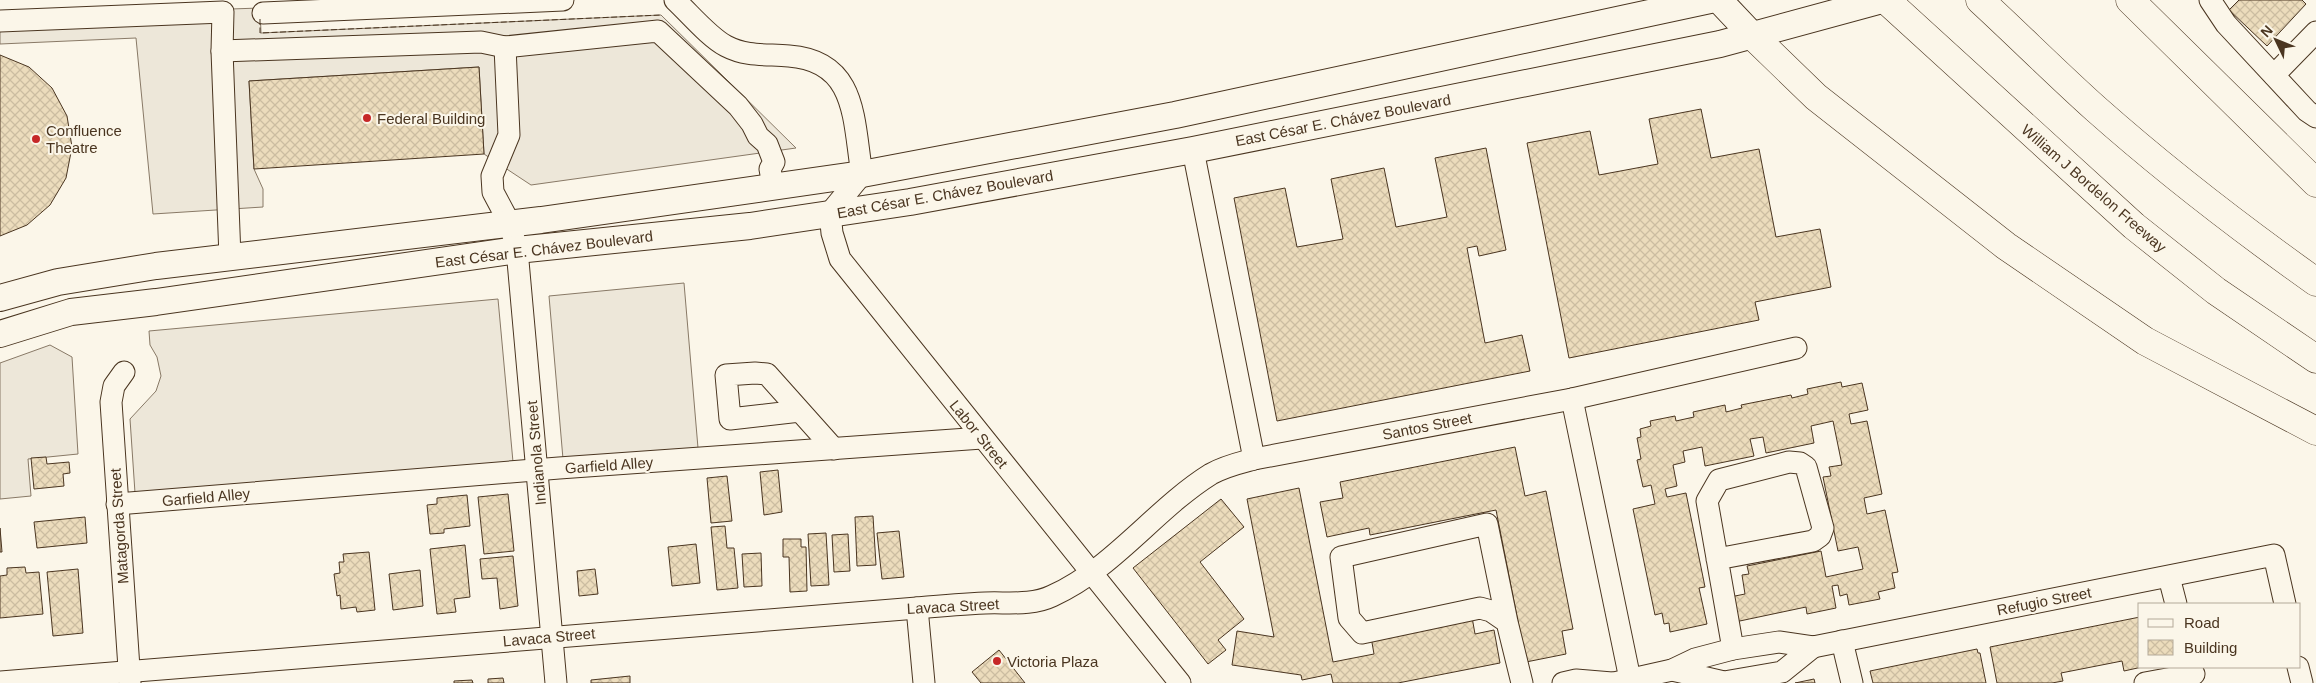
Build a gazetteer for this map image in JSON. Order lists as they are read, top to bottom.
{
  "streets": {
    "highway": ["William J Bordelon Freeway"],
    "main road": ["East César E. Chávez Boulevard"],
    "street": [
      "Santos Street",
      "Labor Street",
      "Indianola Street",
      "Garfield Alley",
      "Matagorda Street",
      "Refugio Street",
      "Lavaca Street"
    ]
  },
  "crossings": [
    ["East César E. Chávez Boulevard", "Labor Street"],
    ["East César E. Chávez Boulevard", "Indianola Street"],
    ["Santos Street", "Labor Street"],
    ["Santos Street", "Lavaca Street"],
    ["Labor Street", "Garfield Alley"],
    ["Labor Street", "Lavaca Street"],
    ["Indianola Street", "Garfield Alley"],
    ["Indianola Street", "Lavaca Street"],
    ["Garfield Alley", "Matagorda Street"],
    ["Matagorda Street", "Lavaca Street"]
  ],
  "places": ["Federal Building", "Confluence Theatre", "Victoria Plaza"],
  "legend": ["Road", "Building"],
  "north": "top left"
}
